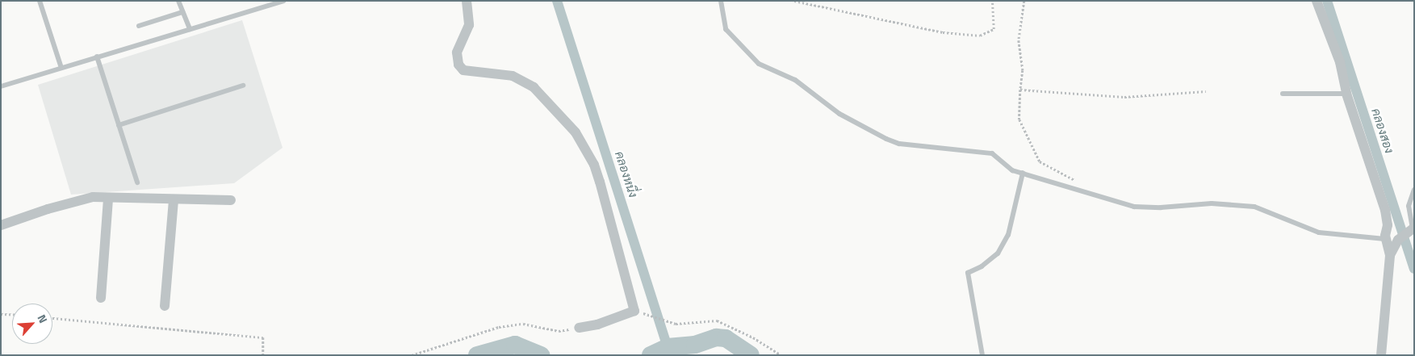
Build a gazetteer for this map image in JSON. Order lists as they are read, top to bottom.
{
  "water": ["คลองสอง", "คลองหนึ่ง"],
  "north": "top right"
}
